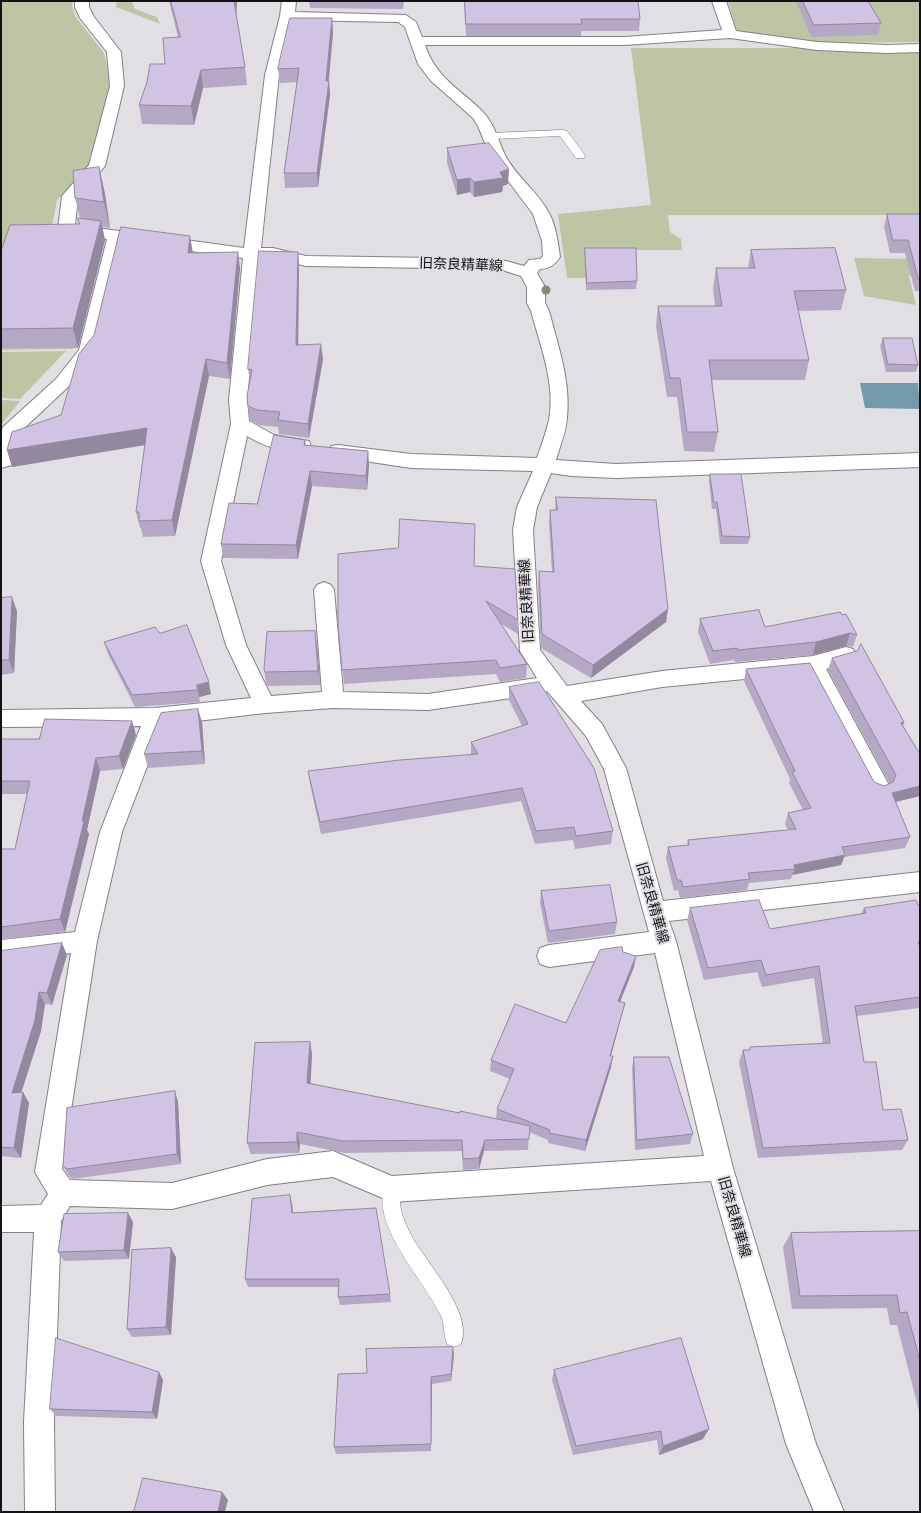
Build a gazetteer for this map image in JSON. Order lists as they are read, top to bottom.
{
  "streets": {
    "street": ["旧奈良精華線"]
  }
}
